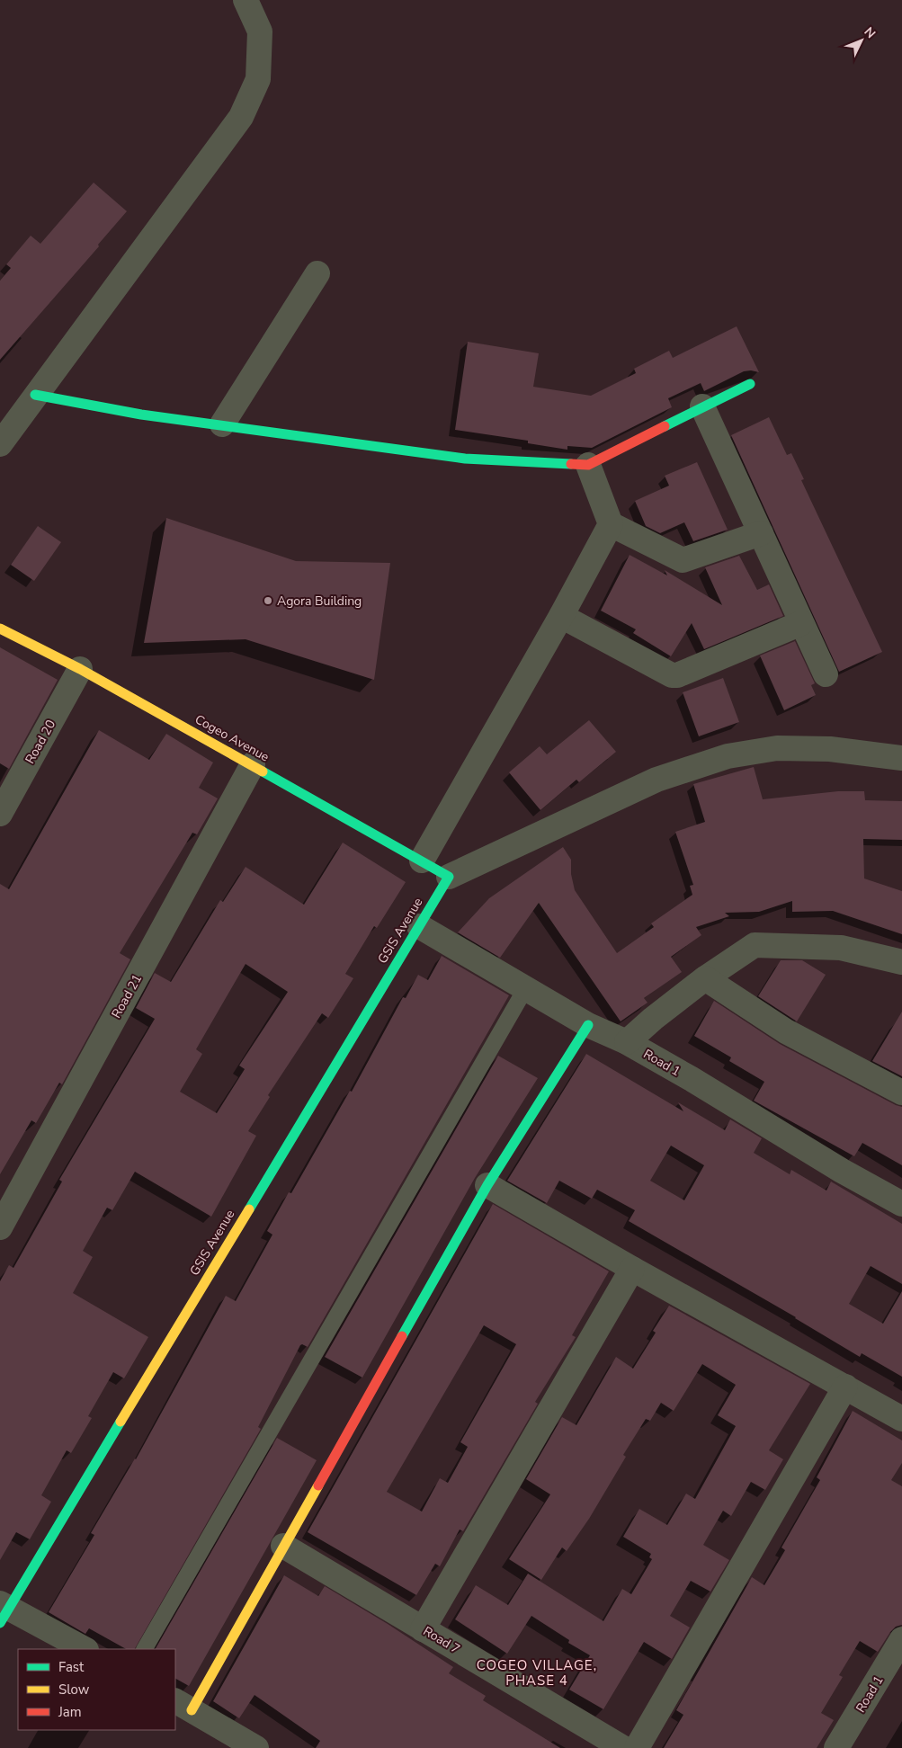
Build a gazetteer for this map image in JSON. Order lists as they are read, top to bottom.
{
  "streets": {
    "street": [
      "Cogeo Avenue",
      "Road 20",
      "GSIS Avenue",
      "Road 21",
      "Road 1",
      "Road 7"
    ]
  },
  "crossings": [
    ["Cogeo Avenue", "Road 20"],
    ["Cogeo Avenue", "GSIS Avenue"],
    ["Cogeo Avenue", "Road 21"],
    ["GSIS Avenue", "Road 1"]
  ],
  "districts": ["COGEO VILLAGE, PHASE 4"],
  "places": ["Agora Building"],
  "legend": ["Fast", "Slow", "Jam"],
  "north": "top right"
}
